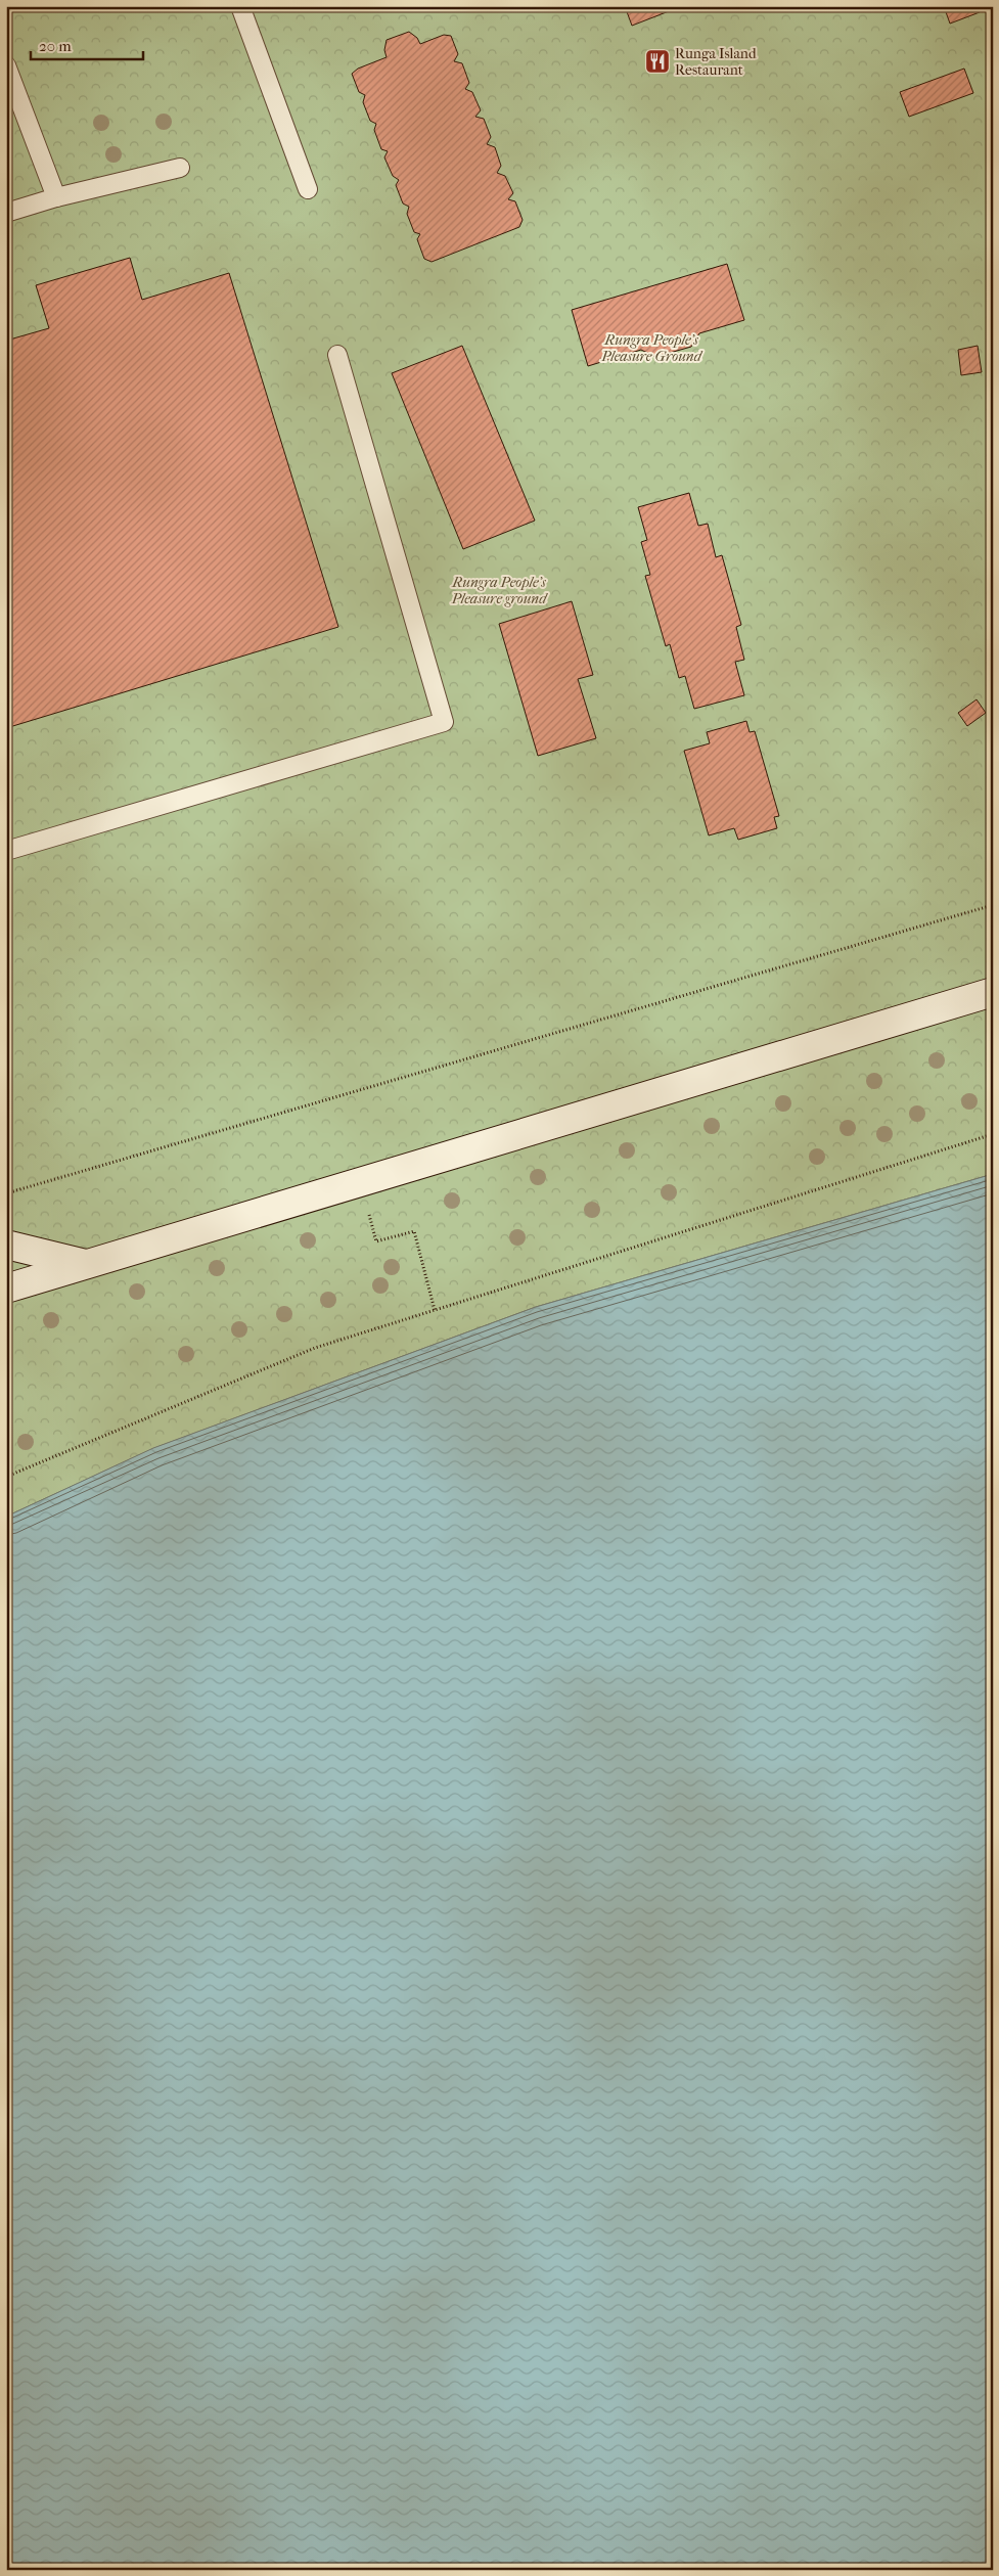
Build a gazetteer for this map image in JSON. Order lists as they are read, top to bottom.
{
  "parks": ["Rungra People's Pleasure Ground", "Rungra People’s Pleasure ground"],
  "places": {
    "restaurant": ["Runga Island Restaurant"]
  },
  "scale_bar": "20 m"
}
